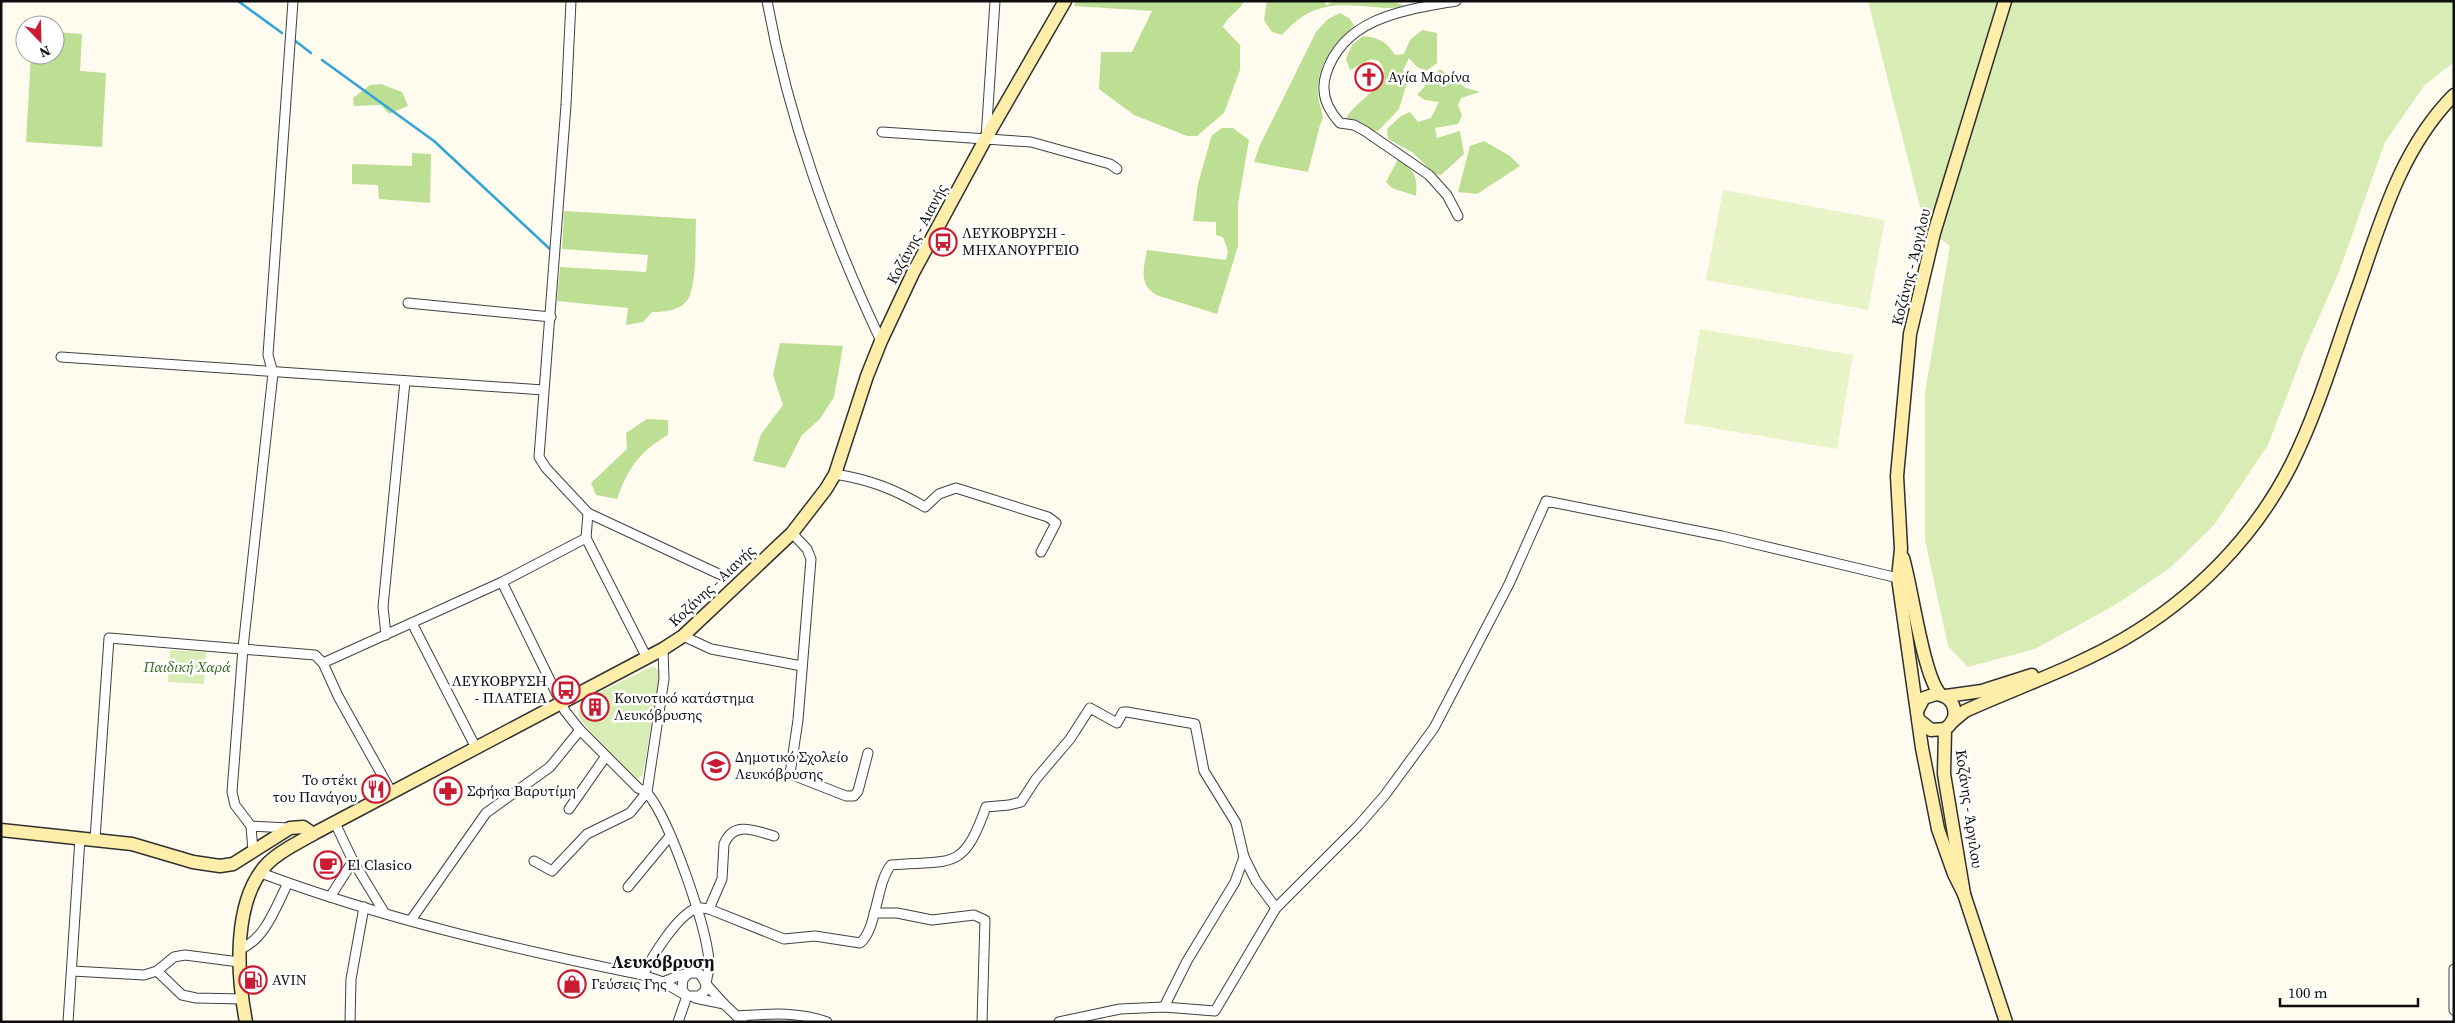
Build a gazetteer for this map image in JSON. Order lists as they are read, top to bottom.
{
  "streets": {
    "street": ["Κοζάνης - Αιανής", "Κοζάνης - Άργιλου"]
  },
  "districts": ["Λευκόβρυση"],
  "parks": ["Παιδική Χαρά"],
  "places": {
    "church": ["Αγία Μαρίνα"],
    "bus stop": ["ΛΕΥΚΟΒΡΥΣΗ - ΜΗΧΑΝΟΥΡΓΕΙΟ", "ΛΕΥΚΟΒΡΥΣΗ - ΠΛΑΤΕΙΑ"],
    "building": ["Κοινοτικό κατάστημα Λευκόβρυσης"],
    "school or university": ["Δημοτικό Σχολείο Λευκόβρυσης"],
    "restaurant": ["Το στέκι του Πανάγου"],
    "pharmacy": ["Σφήκα Βαρυτίμη"],
    "cafe": ["El Clasico"],
    "fuel station": ["AVIN"],
    "shop": ["Γεύσεις Γης"]
  },
  "scale_bar": "100 m",
  "north": "bottom right"
}
